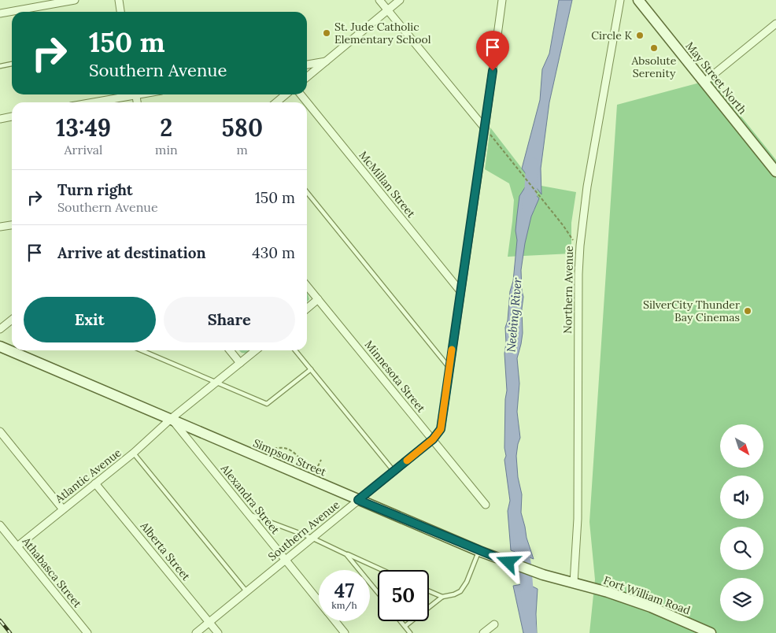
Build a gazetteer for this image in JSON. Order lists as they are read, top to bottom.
{
  "streets": {
    "main road": ["May Street North", "Simpson Street", "Fort William Road"],
    "street": [
      "McMillan Street",
      "Northern Avenue",
      "Minnesota Street",
      "Atlantic Avenue",
      "Alexandra Street",
      "Southern Avenue",
      "Alberta Street",
      "Athabasca Street"
    ]
  },
  "crossings": [
    ["McMillan Street", "Southern Avenue"],
    ["Northern Avenue", "Simpson Street"],
    ["Northern Avenue", "Fort William Road"],
    ["Minnesota Street", "Southern Avenue"],
    ["Simpson Street", "Atlantic Avenue"],
    ["Simpson Street", "Alexandra Street"],
    ["Simpson Street", "Southern Avenue"],
    ["Simpson Street", "Fort William Road"],
    ["Atlantic Avenue", "Alexandra Street"],
    ["Atlantic Avenue", "Alberta Street"],
    ["Atlantic Avenue", "Athabasca Street"],
    ["Alexandra Street", "Southern Avenue"],
    ["Southern Avenue", "Alberta Street"]
  ],
  "water": ["Neebing River"],
  "places": [
    "St. Jude Catholic Elementary School",
    "Circle K",
    "Absolute Serenity",
    "SilverCity Thunder Bay Cinemas"
  ],
  "north": "bottom right",
  "page": {
    "turn": ["150 m", "Southern Avenue"],
    "eta": [
      "13:49",
      "Arrival",
      "2",
      "min",
      "580",
      "m"
    ],
    "list": [
      {
        "name": "Turn right",
        "note": "Southern Avenue",
        "value": "150 m"
      },
      {
        "name": "Arrive at destination",
        "value": "430 m"
      }
    ],
    "buttons": ["Exit", "Share"],
    "speed": "47 km/h",
    "limit": "50"
  }
}
